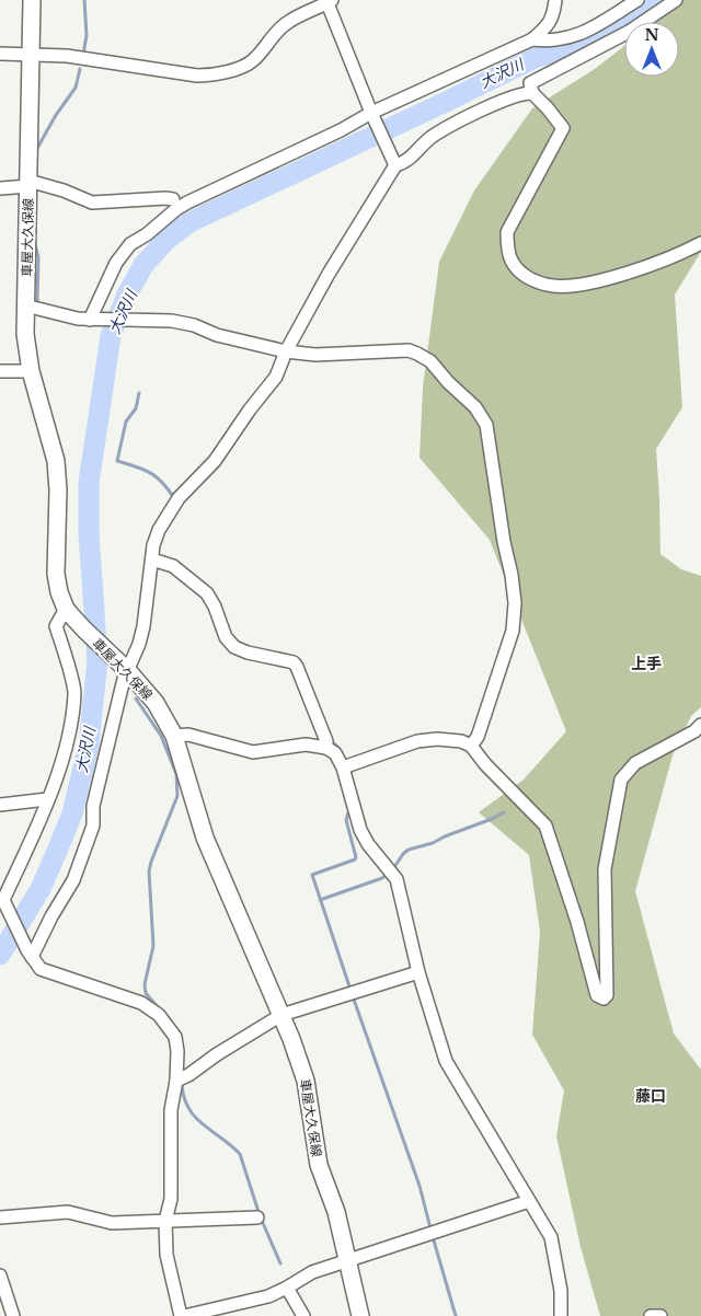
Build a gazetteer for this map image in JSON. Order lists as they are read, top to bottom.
{
  "streets": {
    "main road": ["車屋大久保線"]
  },
  "districts": ["上手", "藤口"],
  "water": ["大沢川"],
  "north": "top"
}
